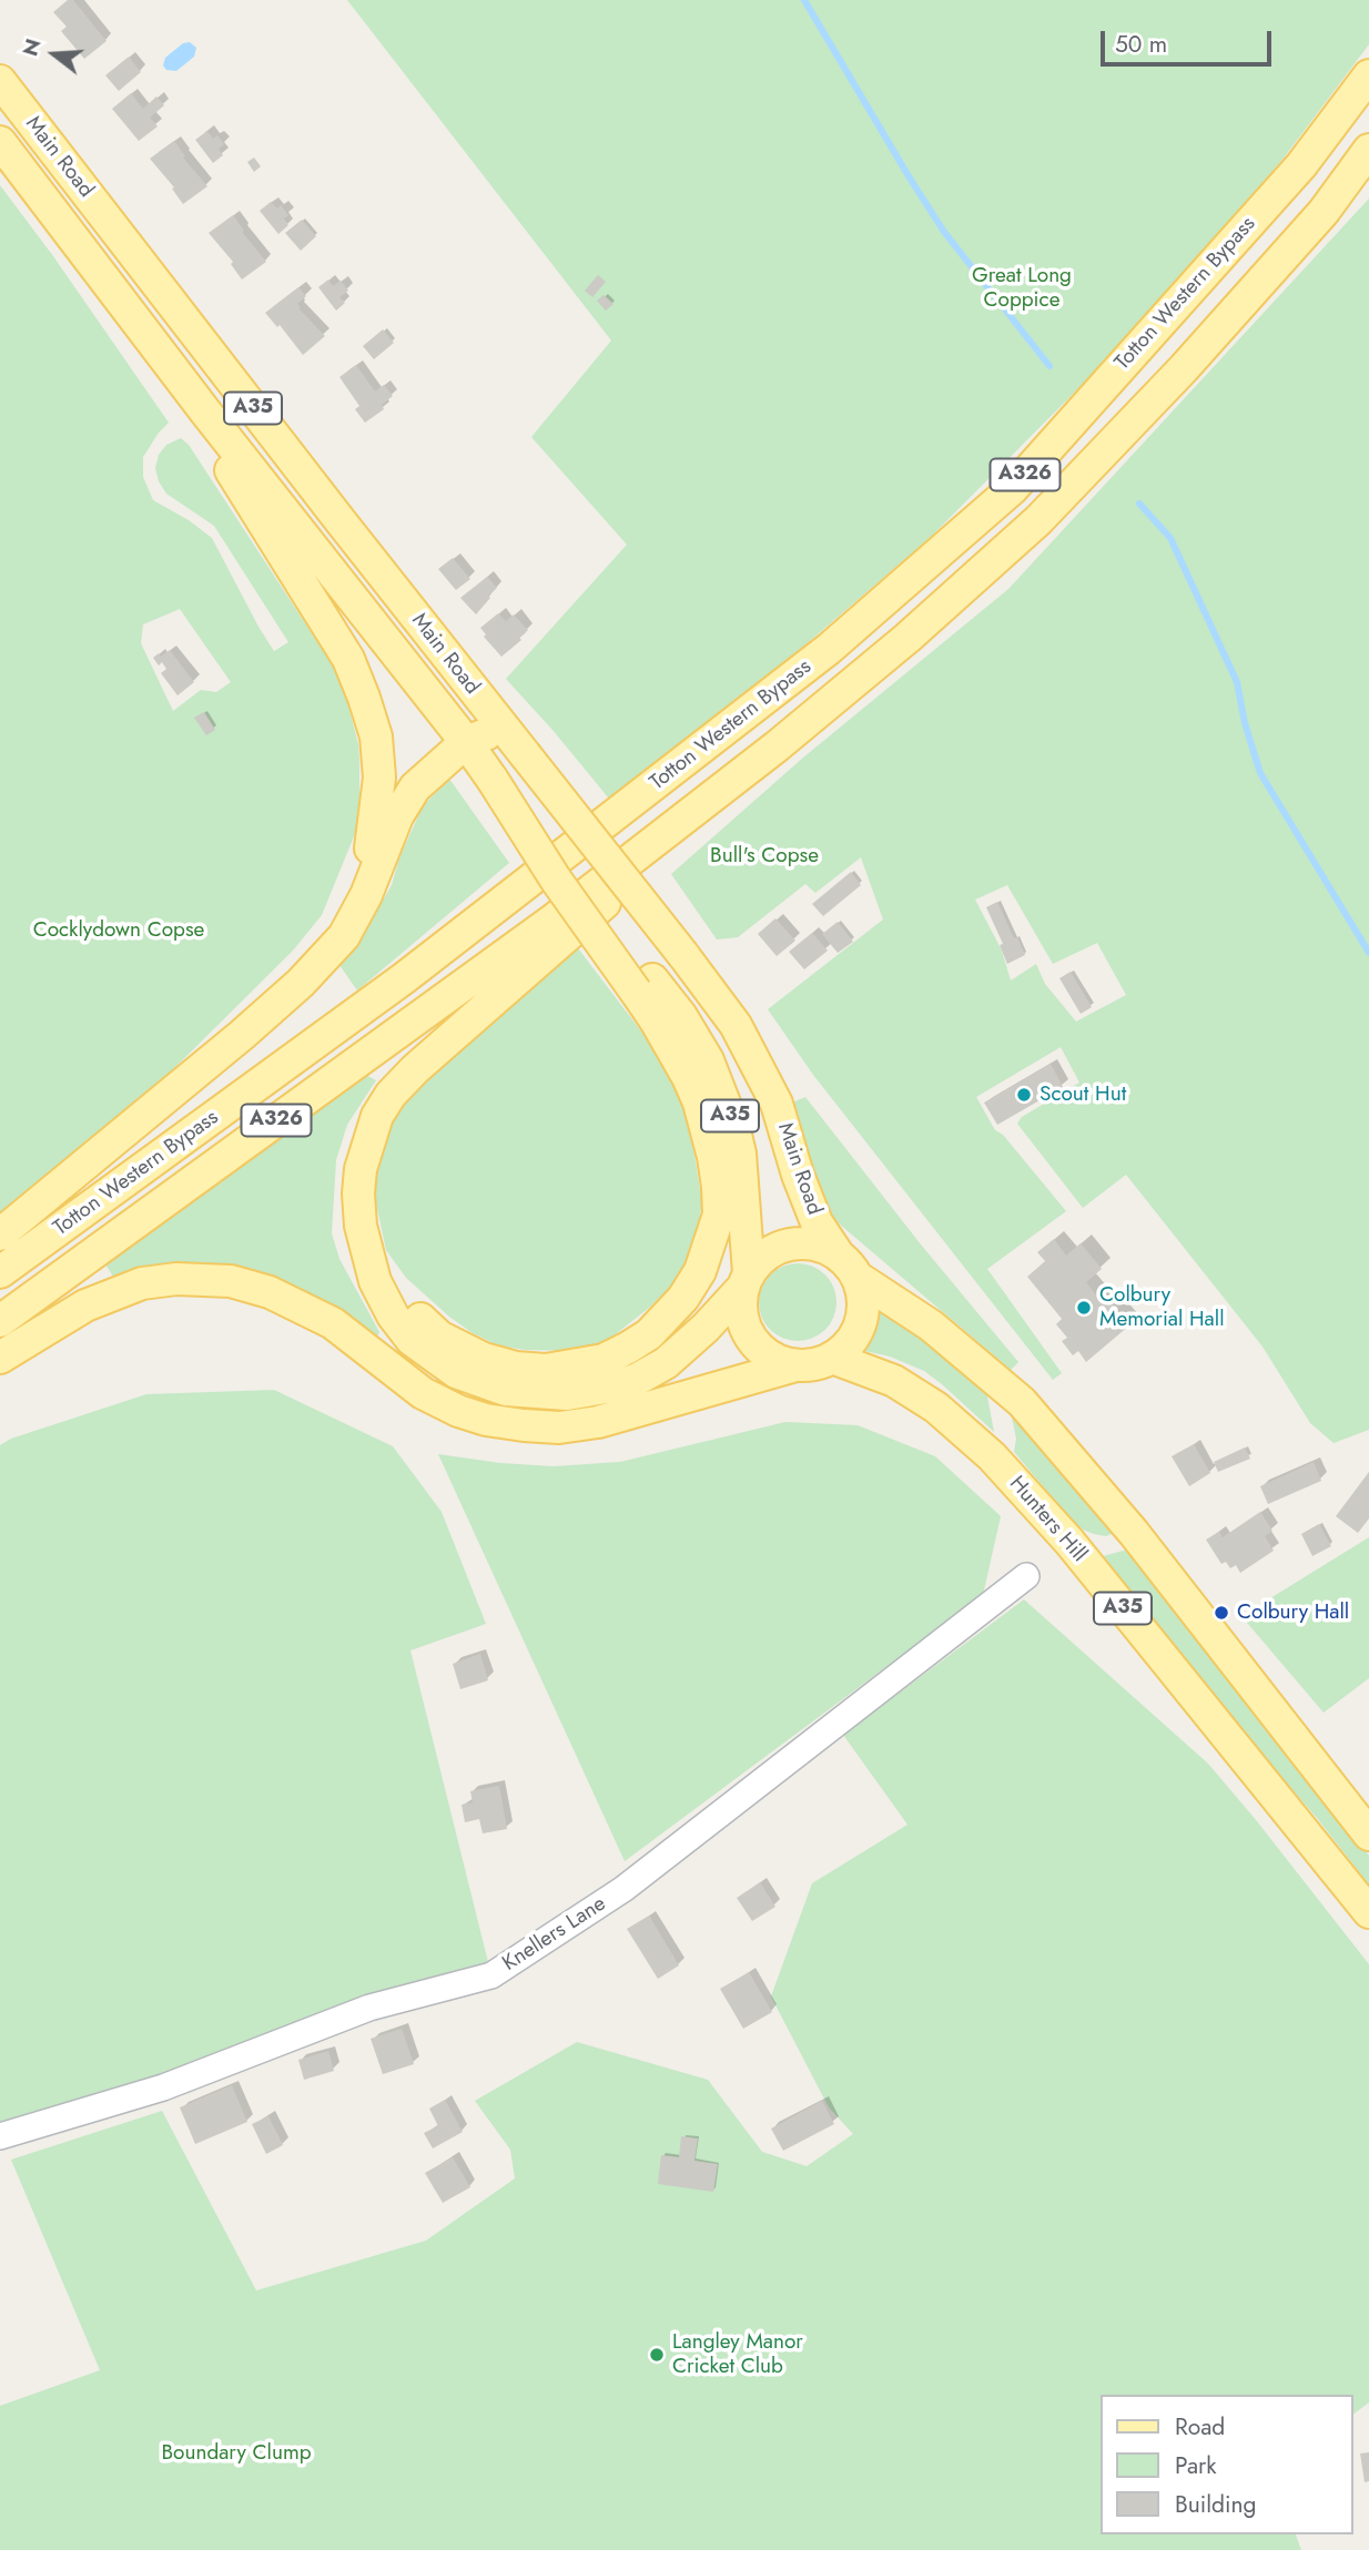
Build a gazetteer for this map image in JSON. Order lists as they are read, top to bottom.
{
  "streets": {
    "main road": [
      "Main Road",
      "Totton Western Bypass",
      "A35",
      "A326",
      "Hunters Hill"
    ],
    "street": ["Knellers Lane"]
  },
  "crossings": [
    ["Main Road", "A35"],
    ["Main Road", "Hunters Hill"],
    ["A35", "Hunters Hill"]
  ],
  "parks": [
    "Great Long Coppice",
    "Bull's Copse",
    "Cocklydown Copse",
    "Boundary Clump"
  ],
  "places": [
    "Scout Hut",
    "Colbury Memorial Hall",
    "Colbury Hall",
    "Langley Manor Cricket Club"
  ],
  "legend": ["Road", "Park", "Building"],
  "scale_bar": "50 m",
  "north": "left"
}
